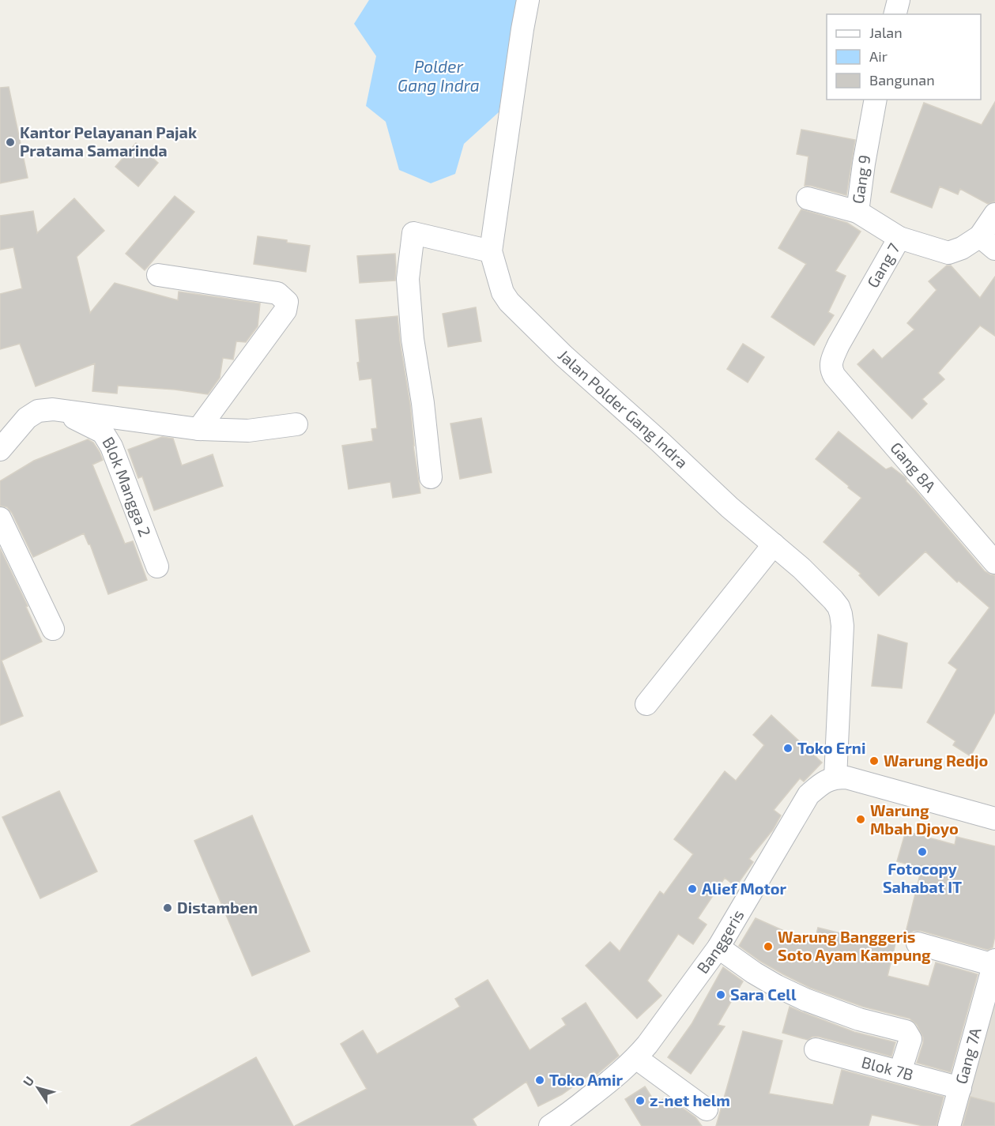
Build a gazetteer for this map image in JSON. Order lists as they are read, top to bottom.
{
  "streets": {
    "street": [
      "Gang 9",
      "Gang 7",
      "Jalan Polder Gang Indra",
      "Gang 8A",
      "Blok Mangga 2",
      "Banggeris",
      "Gang 7A",
      "Blok 7B"
    ]
  },
  "crossings": [
    ["Gang 9", "Gang 7"],
    ["Gang 7", "Gang 8A"],
    ["Jalan Polder Gang Indra", "Banggeris"],
    ["Gang 7A", "Blok 7B"]
  ],
  "water": ["Polder Gang Indra"],
  "places": [
    "Kantor Pelayanan Pajak Pratama Samarinda",
    "Toko Erni",
    "Warung Redjo",
    "Warung Mbah Djoyo",
    "Fotocopy Sahabat IT",
    "Alief Motor",
    "Distamben",
    "Warung Banggeris Soto Ayam Kampung",
    "Sara Cell",
    "Toko Amir",
    "z-net helm"
  ],
  "legend": ["Jalan", "Air", "Bangunan"],
  "north": "top left"
}
